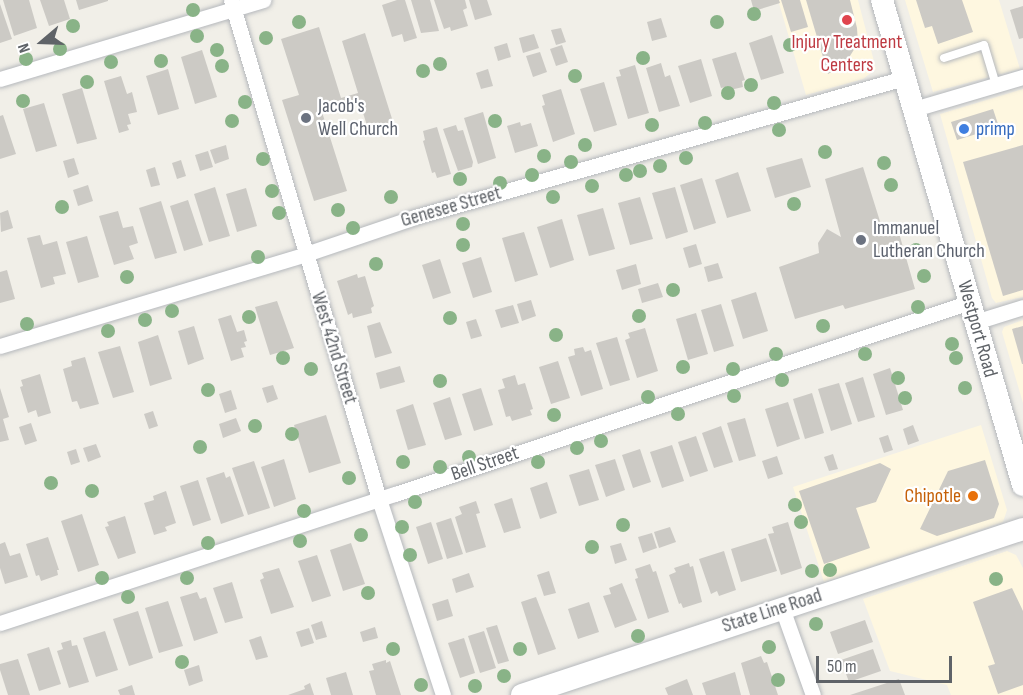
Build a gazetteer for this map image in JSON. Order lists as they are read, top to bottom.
{
  "streets": {
    "street": [
      "Genesee Street",
      "Westport Road",
      "West 42nd Street",
      "Bell Street",
      "State Line Road"
    ]
  },
  "crossings": [
    ["Genesee Street", "Westport Road"],
    ["Genesee Street", "West 42nd Street"],
    ["Westport Road", "Bell Street"],
    ["West 42nd Street", "Bell Street"]
  ],
  "places": [
    "Injury Treatment Centers",
    "Jacob's Well Church",
    "primp",
    "Immanuel Lutheran Church",
    "Chipotle"
  ],
  "scale_bar": "50 m",
  "north": "left"
}
